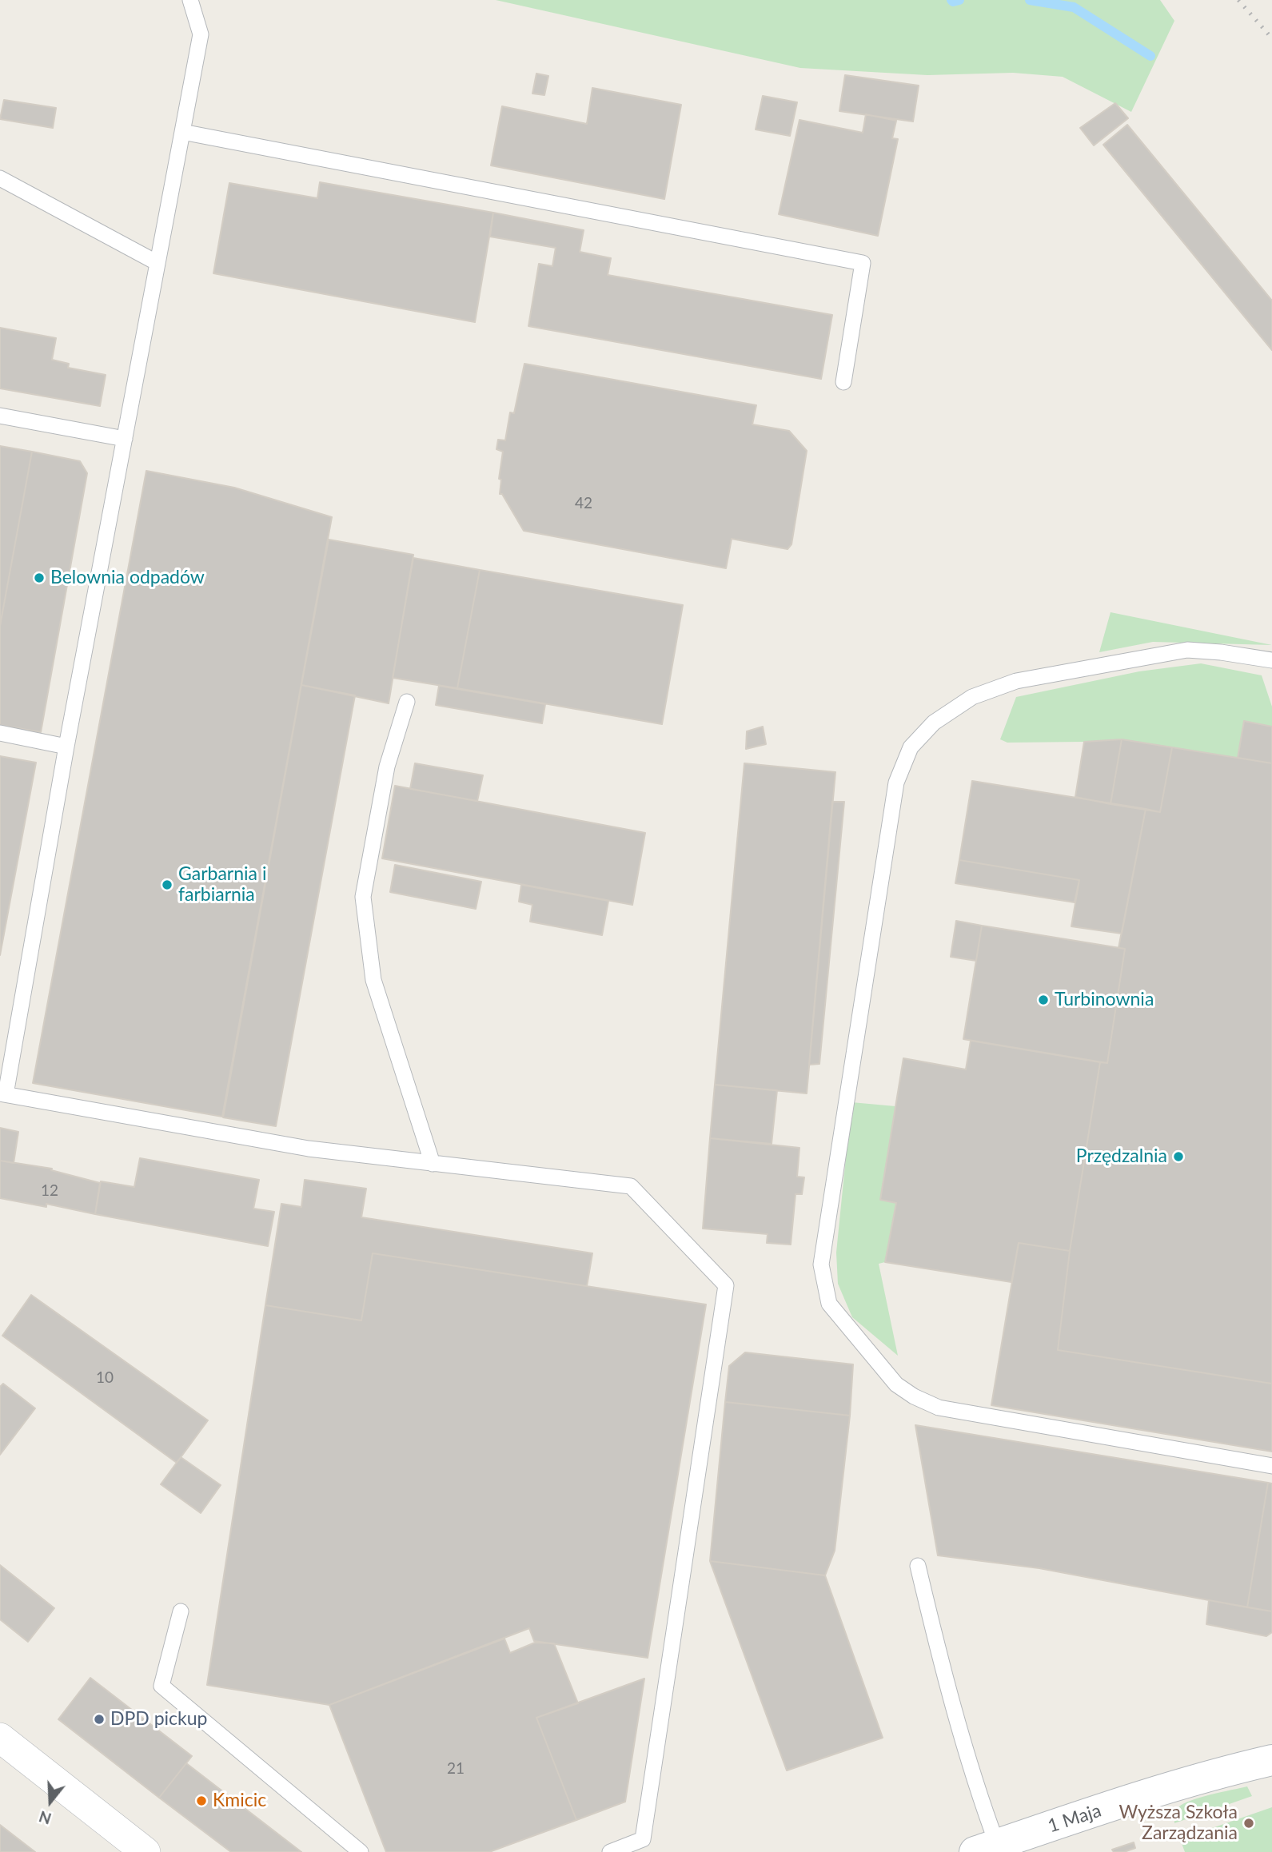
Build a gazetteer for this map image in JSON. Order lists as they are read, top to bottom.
{
  "streets": {
    "main road": ["1 Maja"]
  },
  "places": [
    "Belownia odpadów",
    "Garbarnia i farbiarnia",
    "Turbinownia",
    "Przędzalnia",
    "DPD pickup",
    "Kmicic",
    "Wyższa Szkoła Zarządzania"
  ],
  "house_numbers": [
    "42",
    "12",
    "10",
    "21"
  ],
  "north": "bottom"
}
